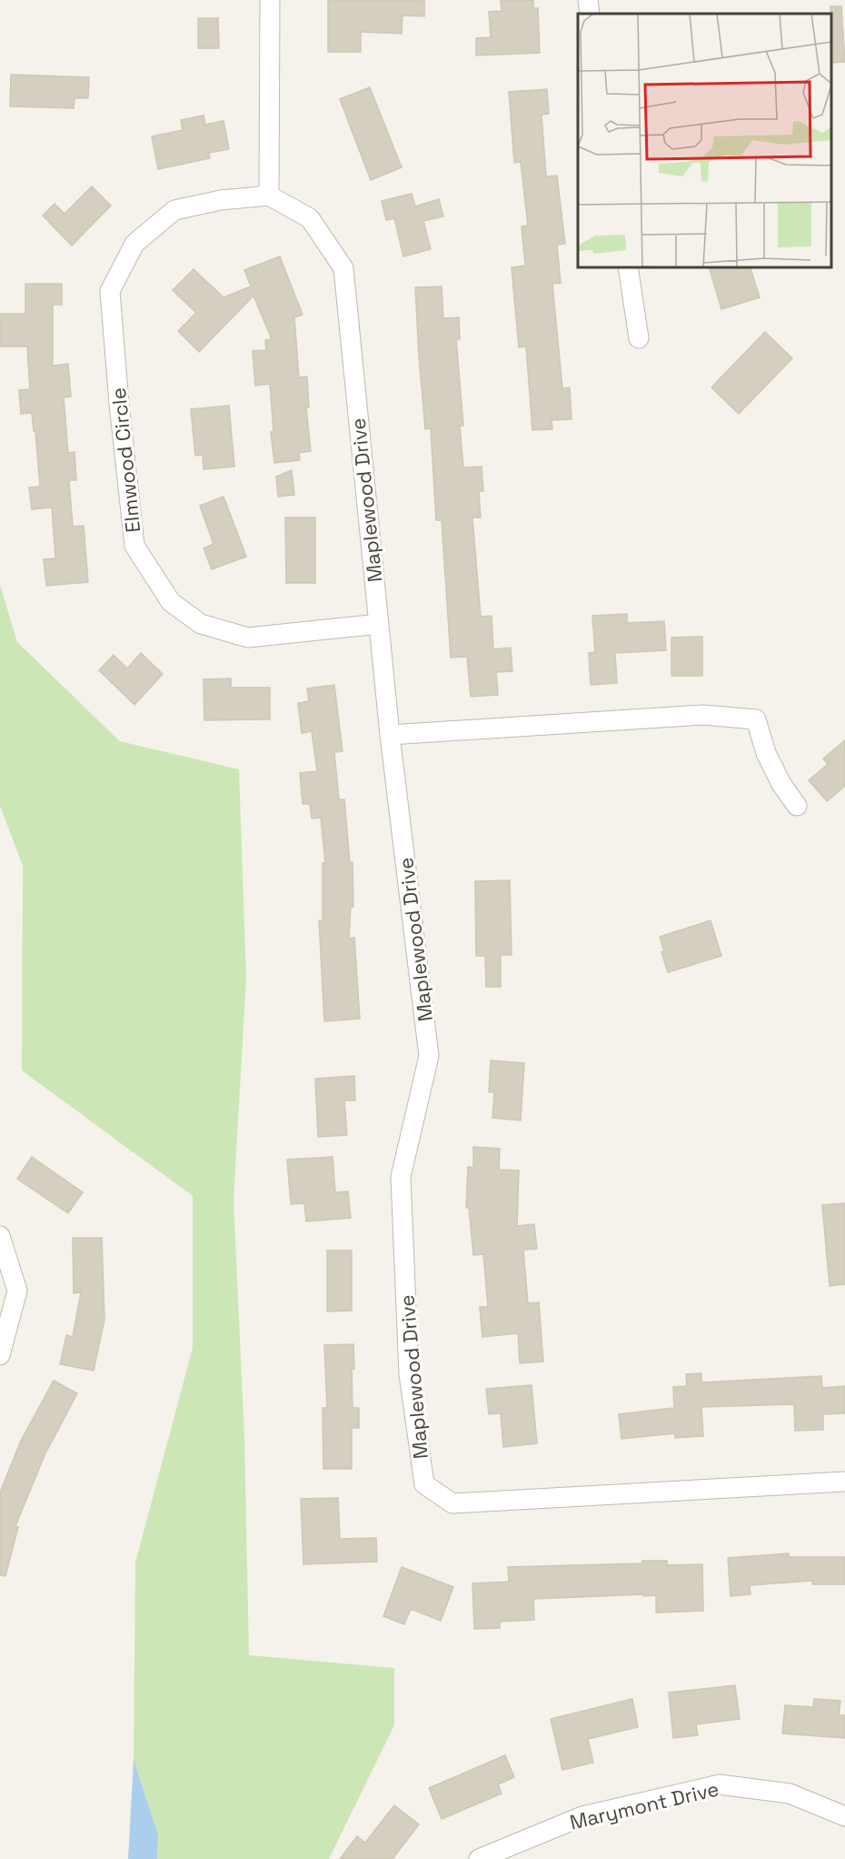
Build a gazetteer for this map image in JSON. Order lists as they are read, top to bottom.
{
  "streets": {
    "street": ["Elmwood Circle", "Maplewood Drive", "Marymont Drive"]
  },
  "crossings": [
    ["Elmwood Circle", "Maplewood Drive"]
  ]
}
